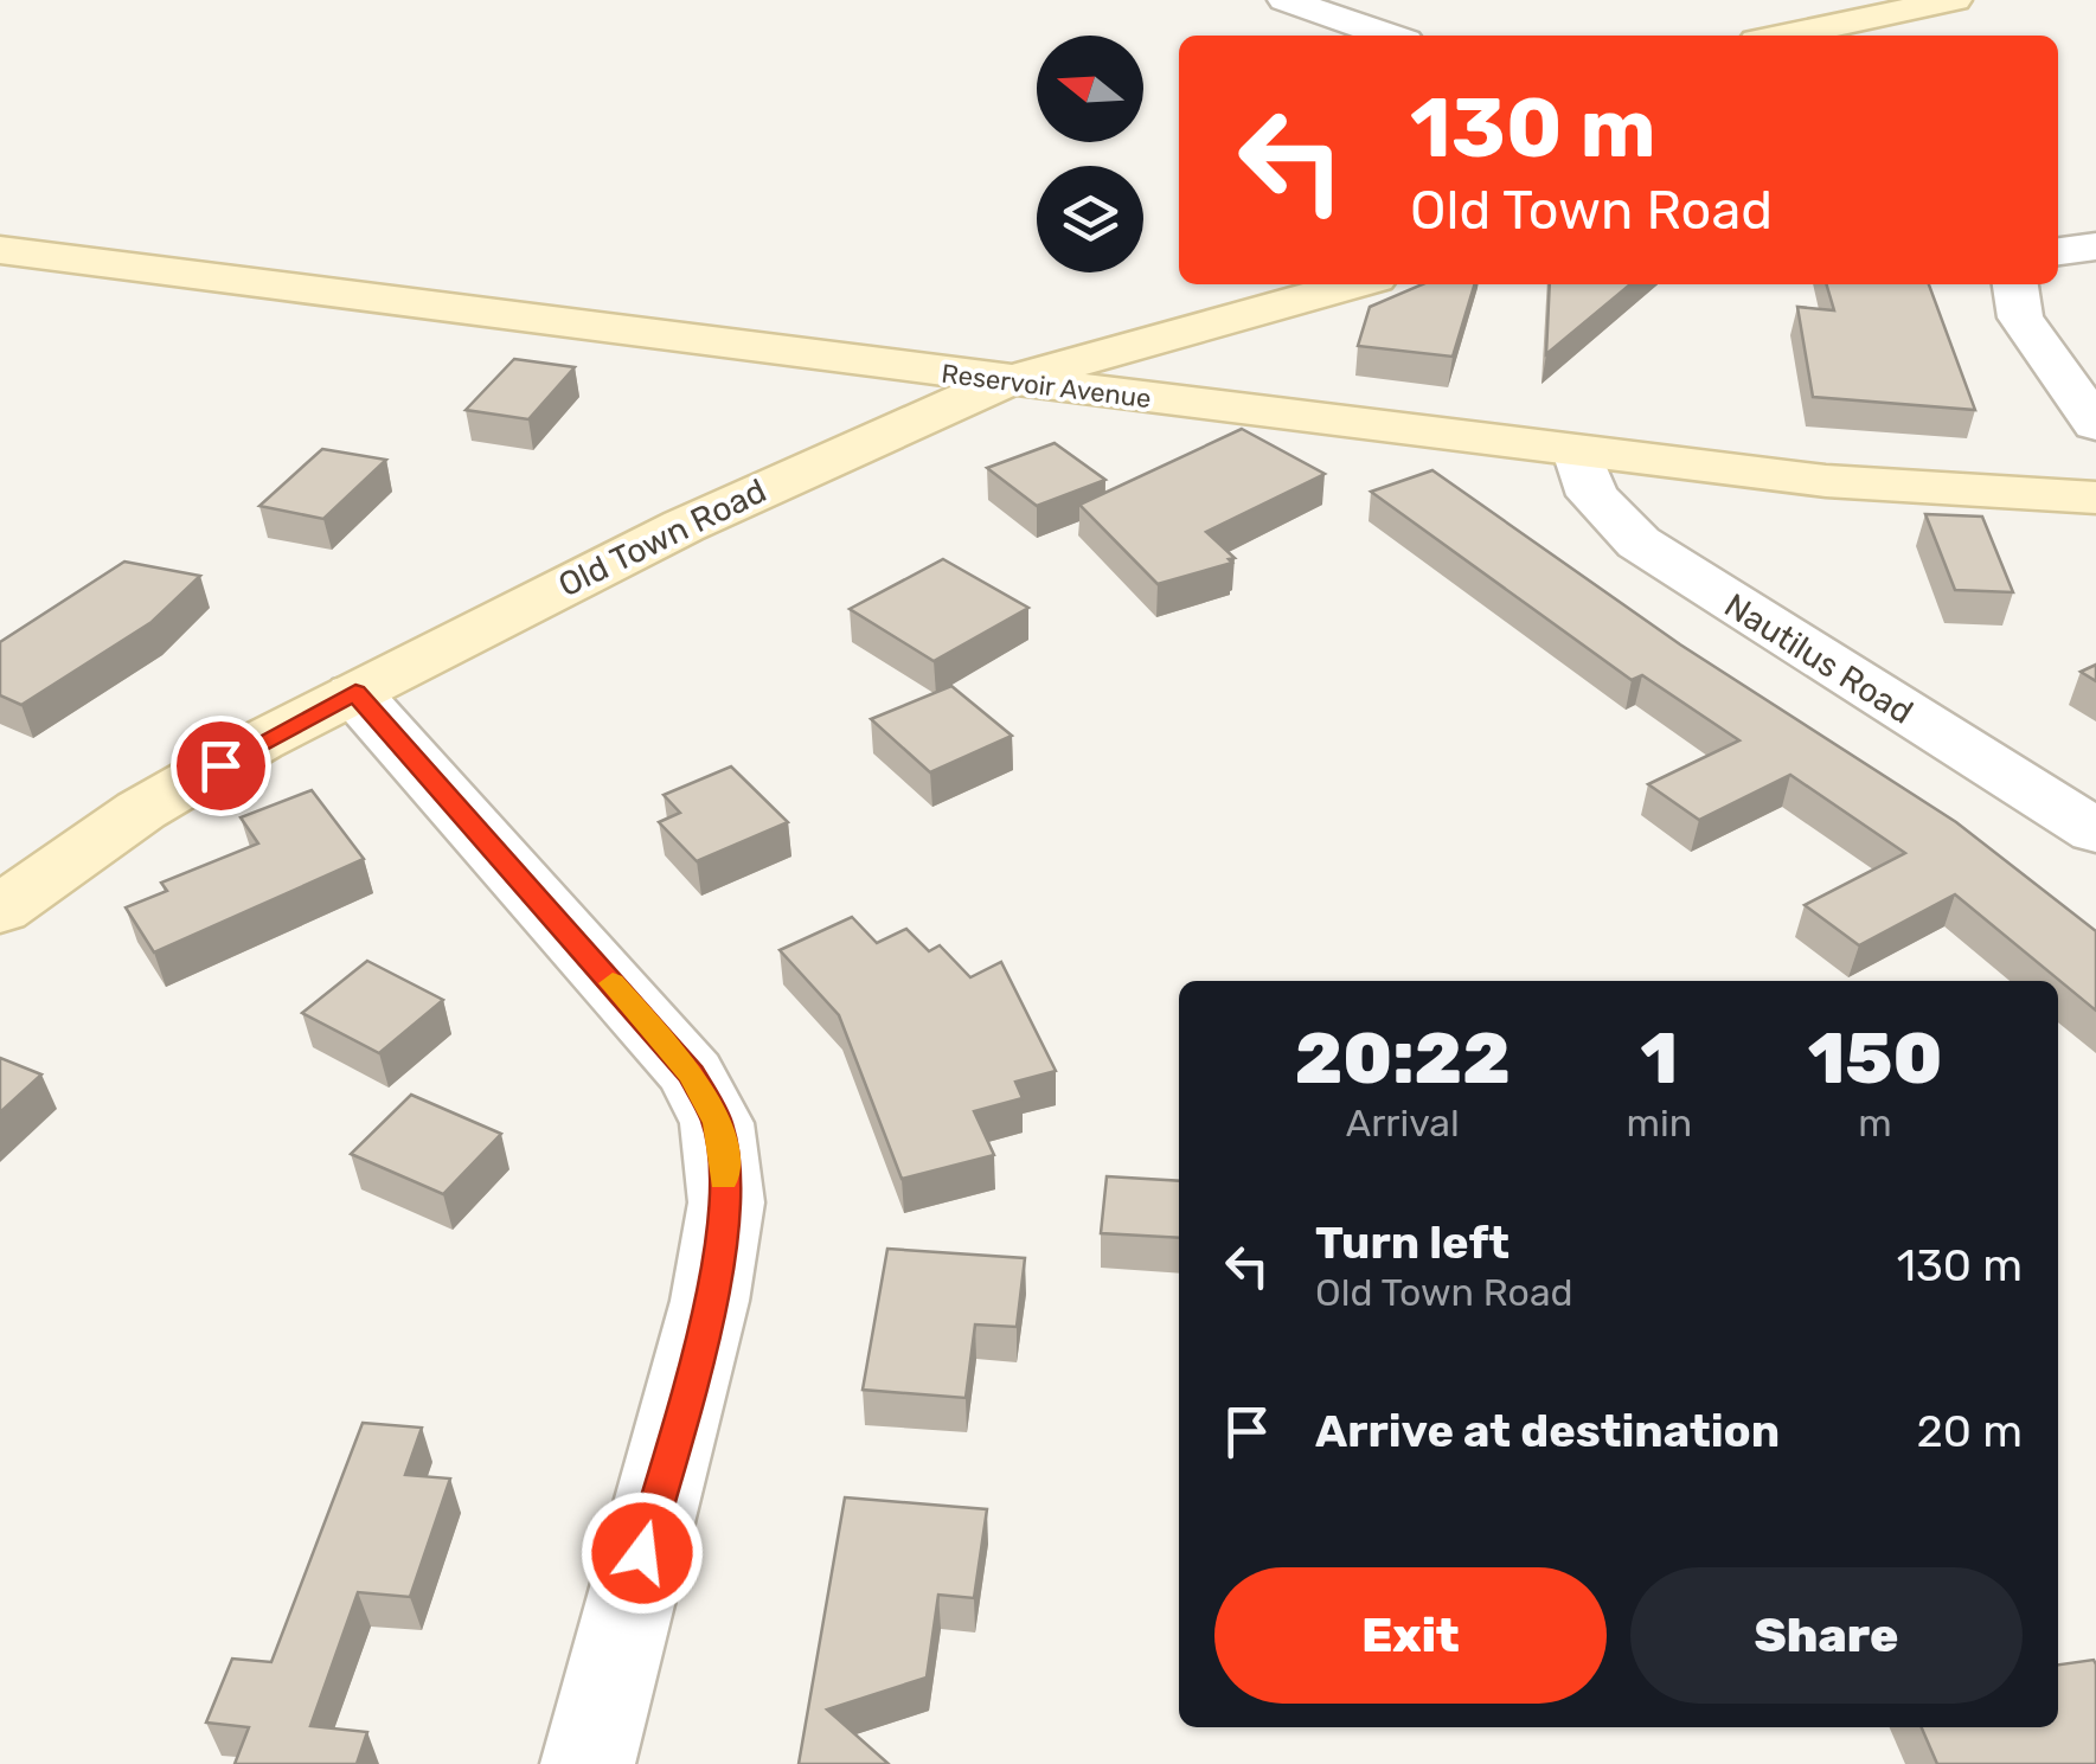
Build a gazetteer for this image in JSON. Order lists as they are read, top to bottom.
{
  "streets": {
    "main road": ["Reservoir Avenue", "Old Town Road"],
    "street": ["Nautilus Road"]
  },
  "crossings": [
    ["Reservoir Avenue", "Old Town Road"],
    ["Reservoir Avenue", "Nautilus Road"]
  ],
  "north": "left",
  "page": {
    "turn": ["130 m", "Old Town Road"],
    "eta": [
      "20:22",
      "Arrival",
      "1",
      "min",
      "150",
      "m"
    ],
    "list": [
      {
        "name": "Turn left",
        "note": "Old Town Road",
        "value": "130 m"
      },
      {
        "name": "Arrive at destination",
        "value": "20 m"
      }
    ],
    "buttons": ["Exit", "Share"]
  }
}
